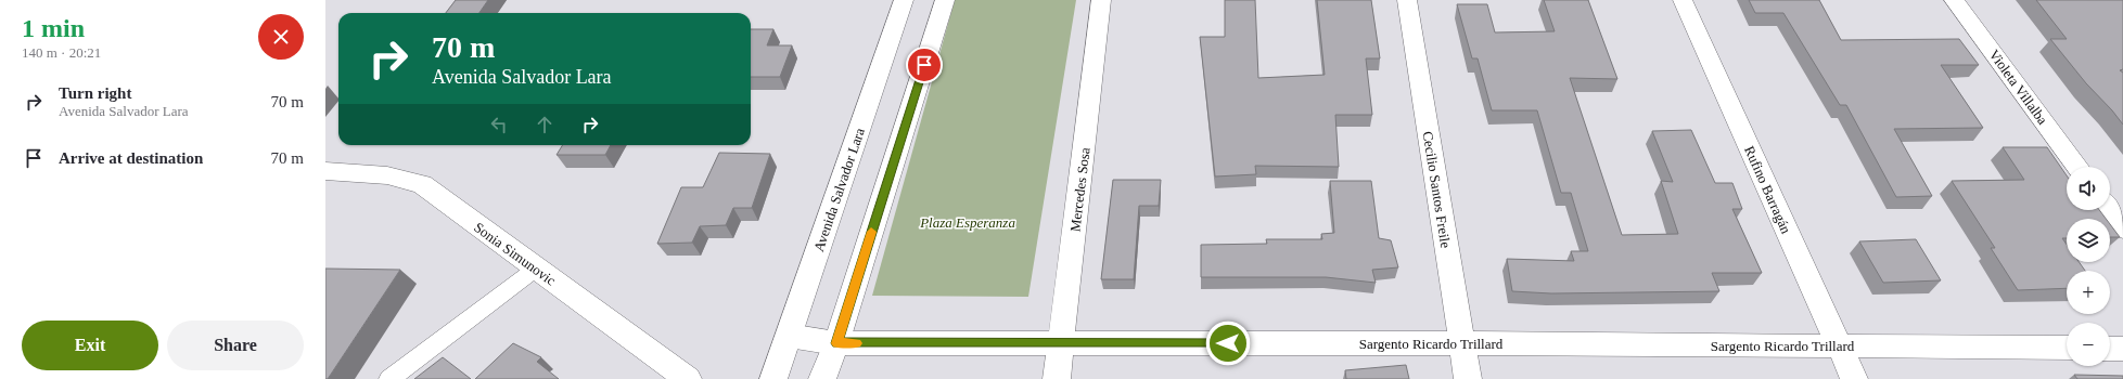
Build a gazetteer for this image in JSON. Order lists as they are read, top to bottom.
{
  "streets": {
    "street": [
      "Violeta Villalba",
      "Avenida Salvador Lara",
      "Mercedes Sosa",
      "Cecilio Santos Freile",
      "Rufino Barragán",
      "Sonia Simunovic",
      "Sargento Ricardo Trillard"
    ]
  },
  "crossings": [
    ["Avenida Salvador Lara", "Sargento Ricardo Trillard"],
    ["Mercedes Sosa", "Sargento Ricardo Trillard"],
    ["Cecilio Santos Freile", "Sargento Ricardo Trillard"],
    ["Rufino Barragán", "Sargento Ricardo Trillard"]
  ],
  "parks": ["Plaza Esperanza"],
  "page": {
    "heading": ["1 min", "140 m · 20:21"],
    "turn": ["70 m", "Avenida Salvador Lara"],
    "list": [
      {
        "name": "Turn right",
        "note": "Avenida Salvador Lara",
        "value": "70 m"
      },
      {
        "name": "Arrive at destination",
        "value": "70 m"
      }
    ],
    "map_buttons": ["+", "−"],
    "buttons": ["Exit", "Share"]
  }
}
